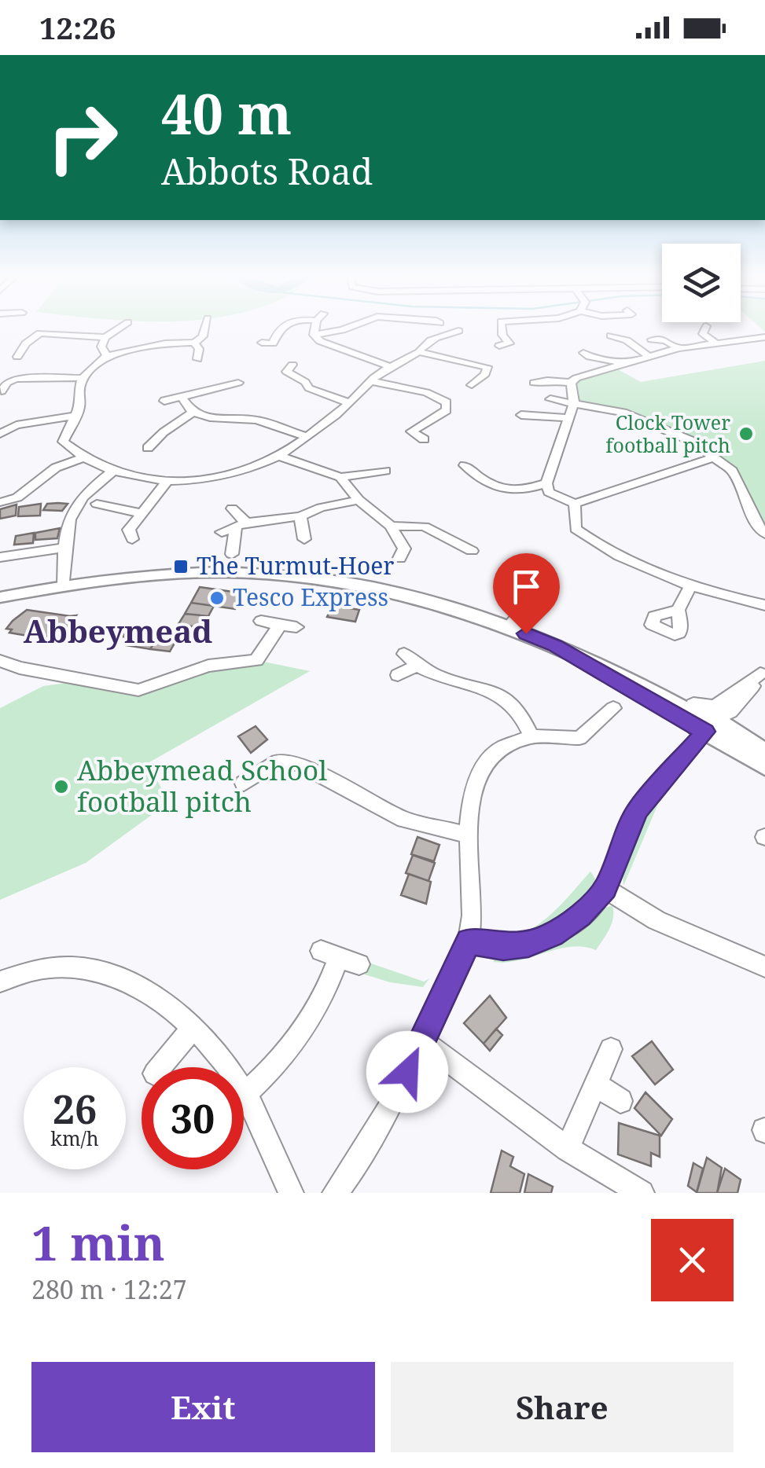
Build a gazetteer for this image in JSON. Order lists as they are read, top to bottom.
{
  "districts": ["Abbeymead"],
  "places": {
    "other": ["Clock Tower football pitch", "Tesco Express", "Abbeymead School football pitch"],
    "transit": ["The Turmut-Hoer"]
  },
  "page": {
    "status": "12:26",
    "turn": ["40 m", "Abbots Road"],
    "speed": "26 km/h",
    "limit": "30",
    "heading": ["1 min", "280 m · 12:27"],
    "buttons": ["Exit", "Share"]
  }
}
